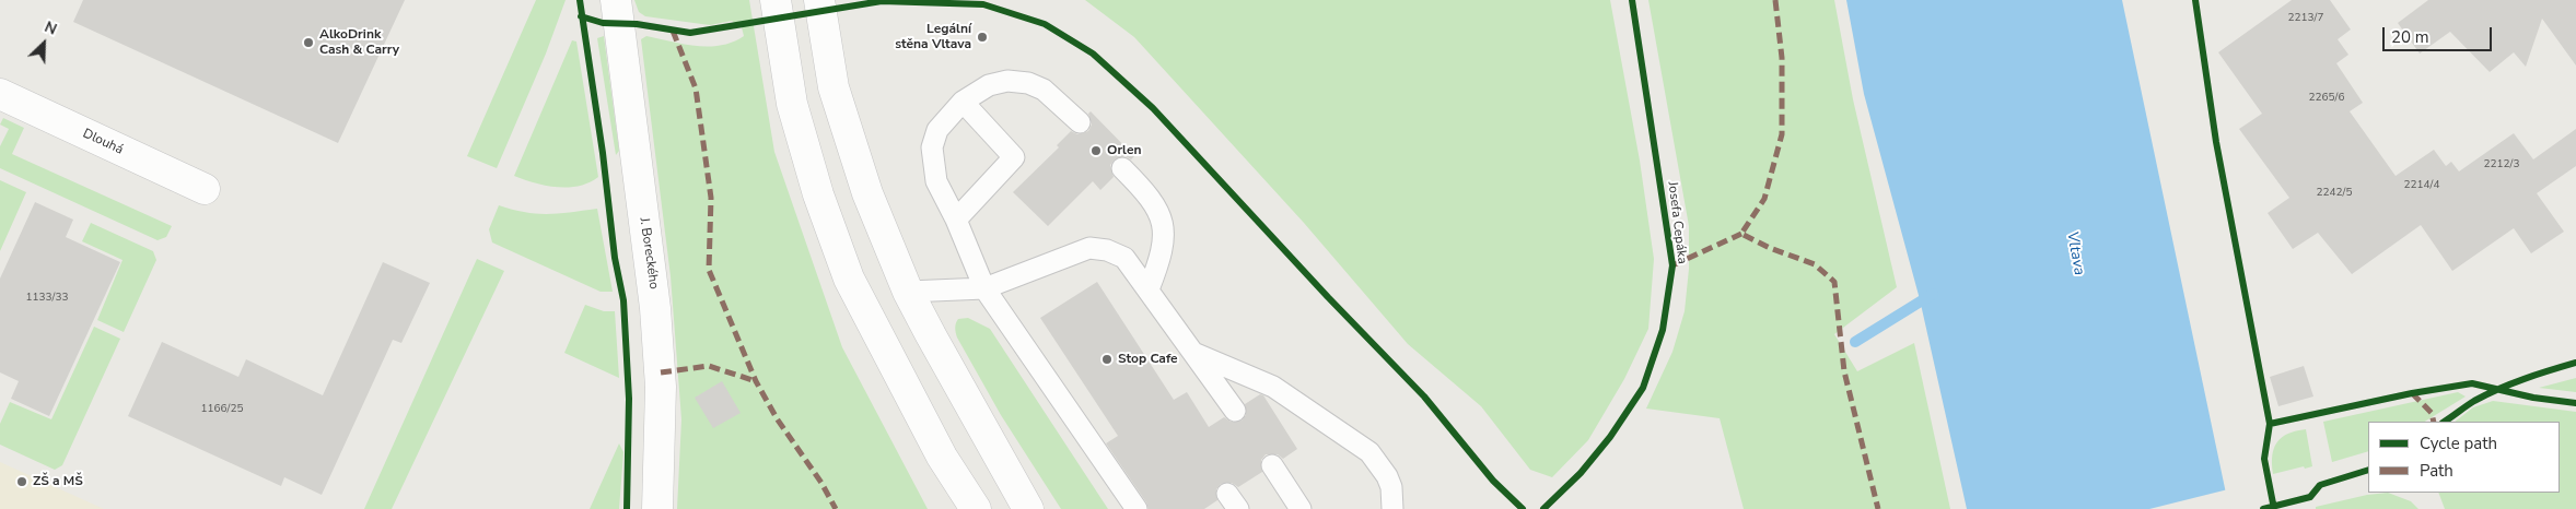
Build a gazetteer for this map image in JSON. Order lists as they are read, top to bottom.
{
  "streets": {
    "main road": ["Dlouhá", "J. Boreckého"],
    "cycle path": ["Josefa Cepáka"]
  },
  "water": ["Vltava"],
  "places": [
    "Legální stěna Vltava",
    "AlkoDrink Cash & Carry",
    "Orlen",
    "Stop Cafe",
    "ZŠ a MŠ"
  ],
  "house_numbers": [
    "2213/7",
    "2265/6",
    "2212/3",
    "2214/4",
    "2242/5",
    "1133/33",
    "1166/25"
  ],
  "legend": ["Cycle path", "Path"],
  "scale_bar": "20 m",
  "north": "top right"
}
